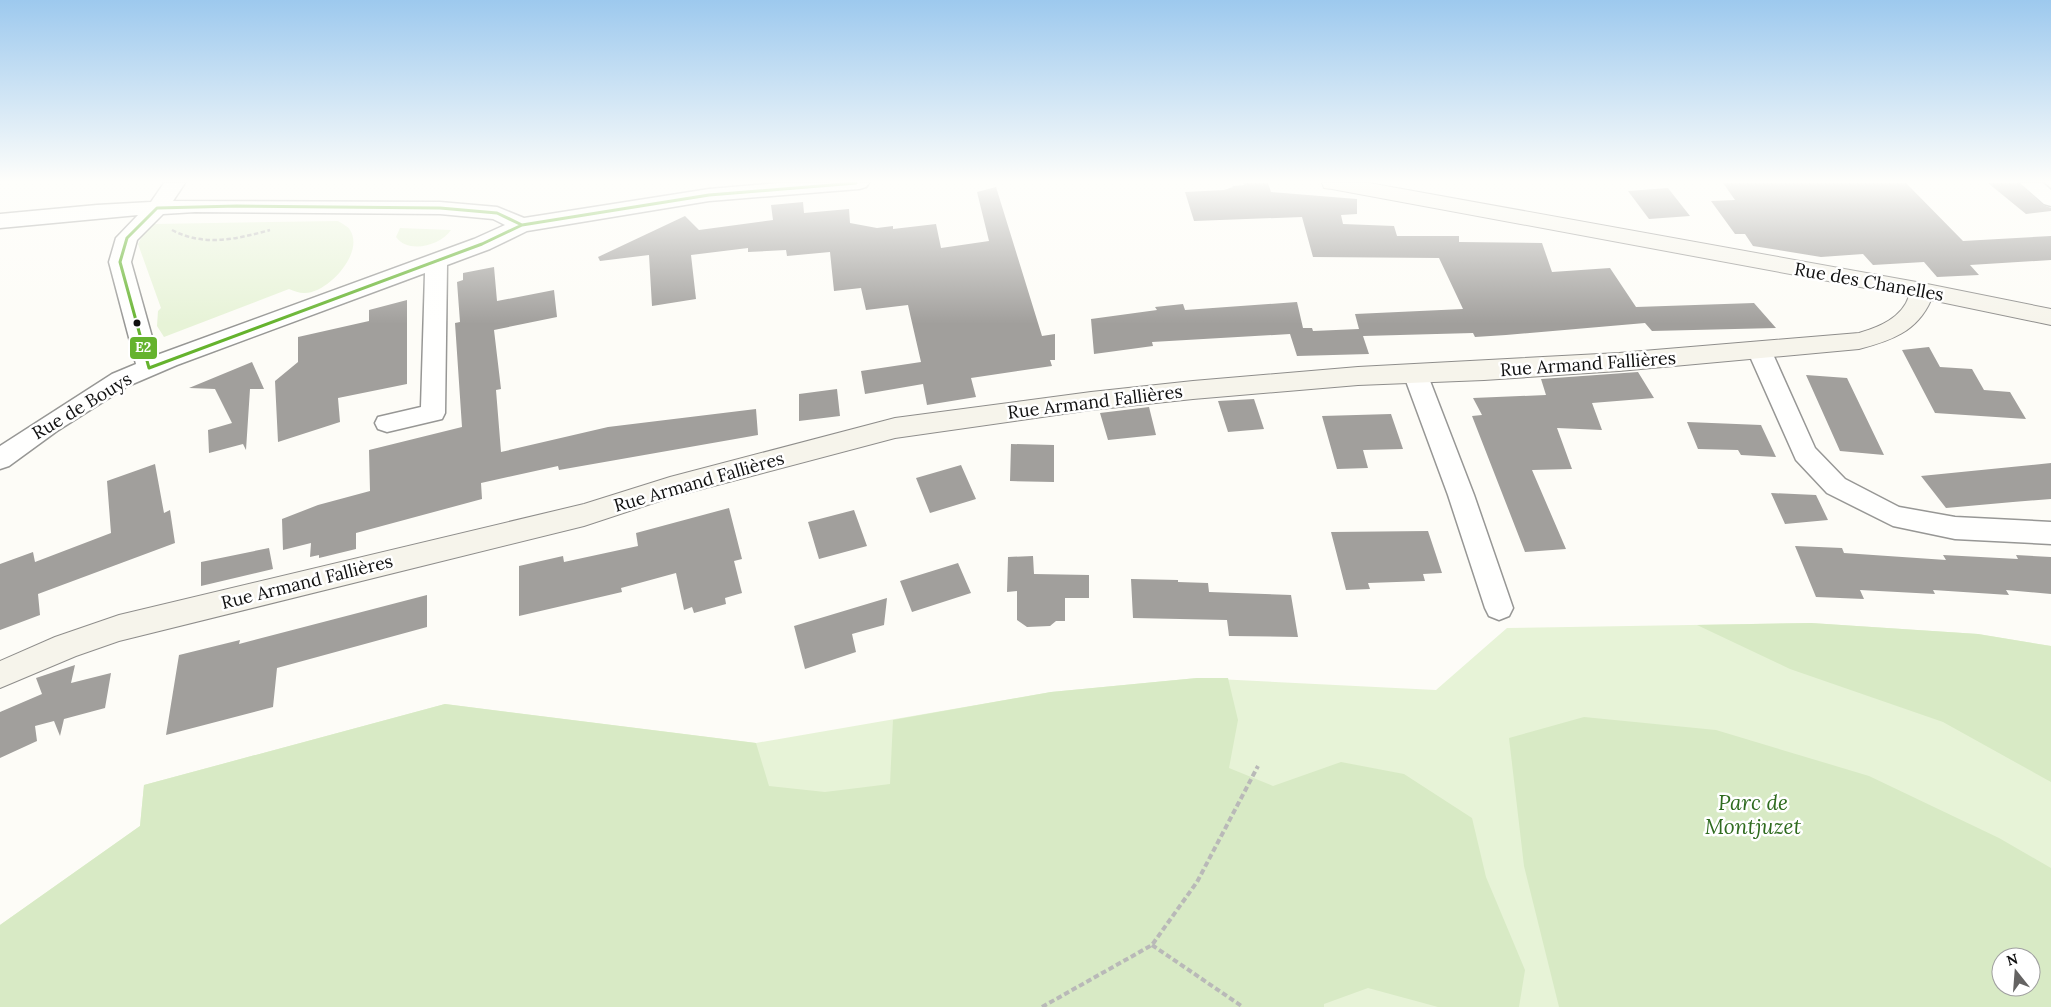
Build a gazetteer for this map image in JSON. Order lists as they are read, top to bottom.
{
  "streets": {
    "street": ["Rue des Chanelles", "Rue Armand Fallières", "Rue de Bouys"]
  },
  "crossings": [
    ["Rue des Chanelles", "Rue Armand Fallières"]
  ],
  "parks": ["Parc de Montjuzet"],
  "lines": ["transit line E2"],
  "north": "top"
}
